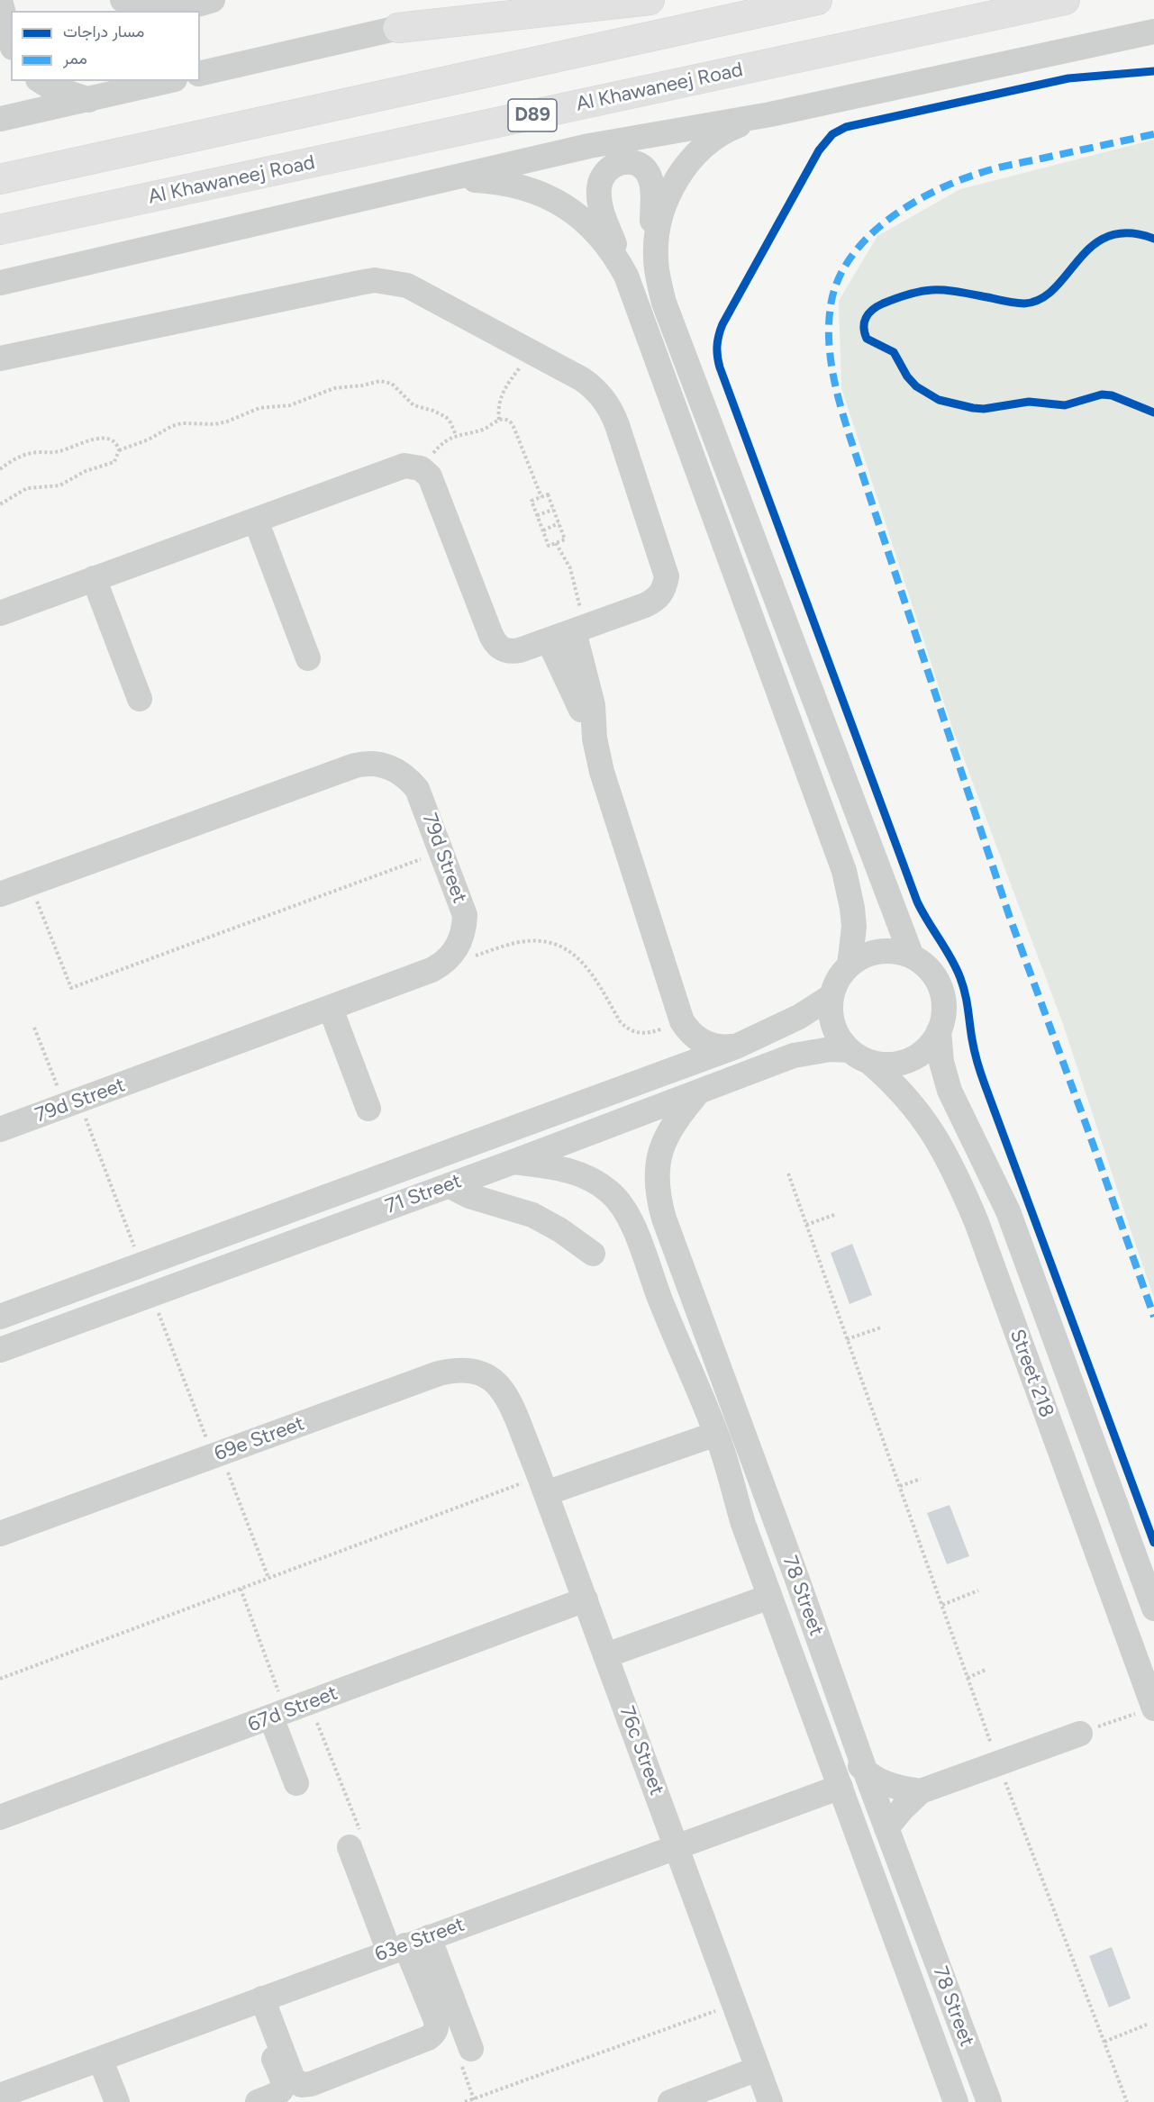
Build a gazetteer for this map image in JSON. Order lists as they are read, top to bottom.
{
  "streets": {
    "highway": ["Al Khawaneej Road", "D89"],
    "street": [
      "79d Street",
      "71 Street",
      "Street 218",
      "69e Street",
      "78 Street",
      "67d Street",
      "76c Street",
      "63e Street"
    ]
  },
  "crossings": [
    ["71 Street", "Street 218"],
    ["71 Street", "78 Street"],
    ["69e Street", "76c Street"],
    ["78 Street", "63e Street"],
    ["67d Street", "76c Street"],
    ["76c Street", "63e Street"]
  ],
  "legend": ["مسار دراجات", "ممر"]
}
